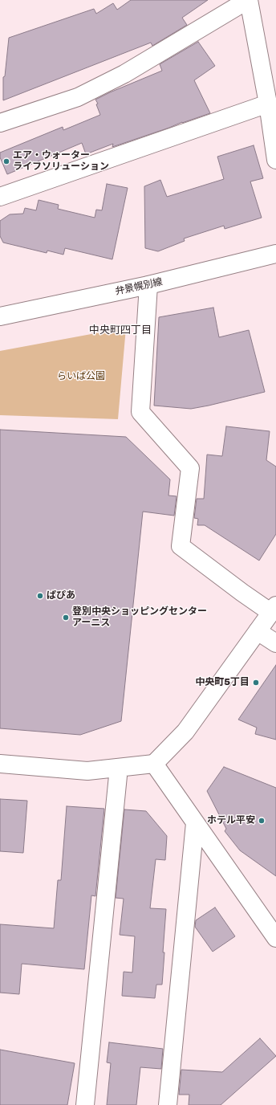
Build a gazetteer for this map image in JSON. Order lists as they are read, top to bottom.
{
  "streets": {
    "street": ["弁景幌別線"]
  },
  "districts": ["中央町四丁目"],
  "parks": ["らいば公園"],
  "places": [
    "エア・ウォーター ライフソリューション",
    "ぱぴあ",
    "登別中央ショッピングセンター アーニス",
    "中央町5丁目",
    "ホテル平安"
  ]
}
